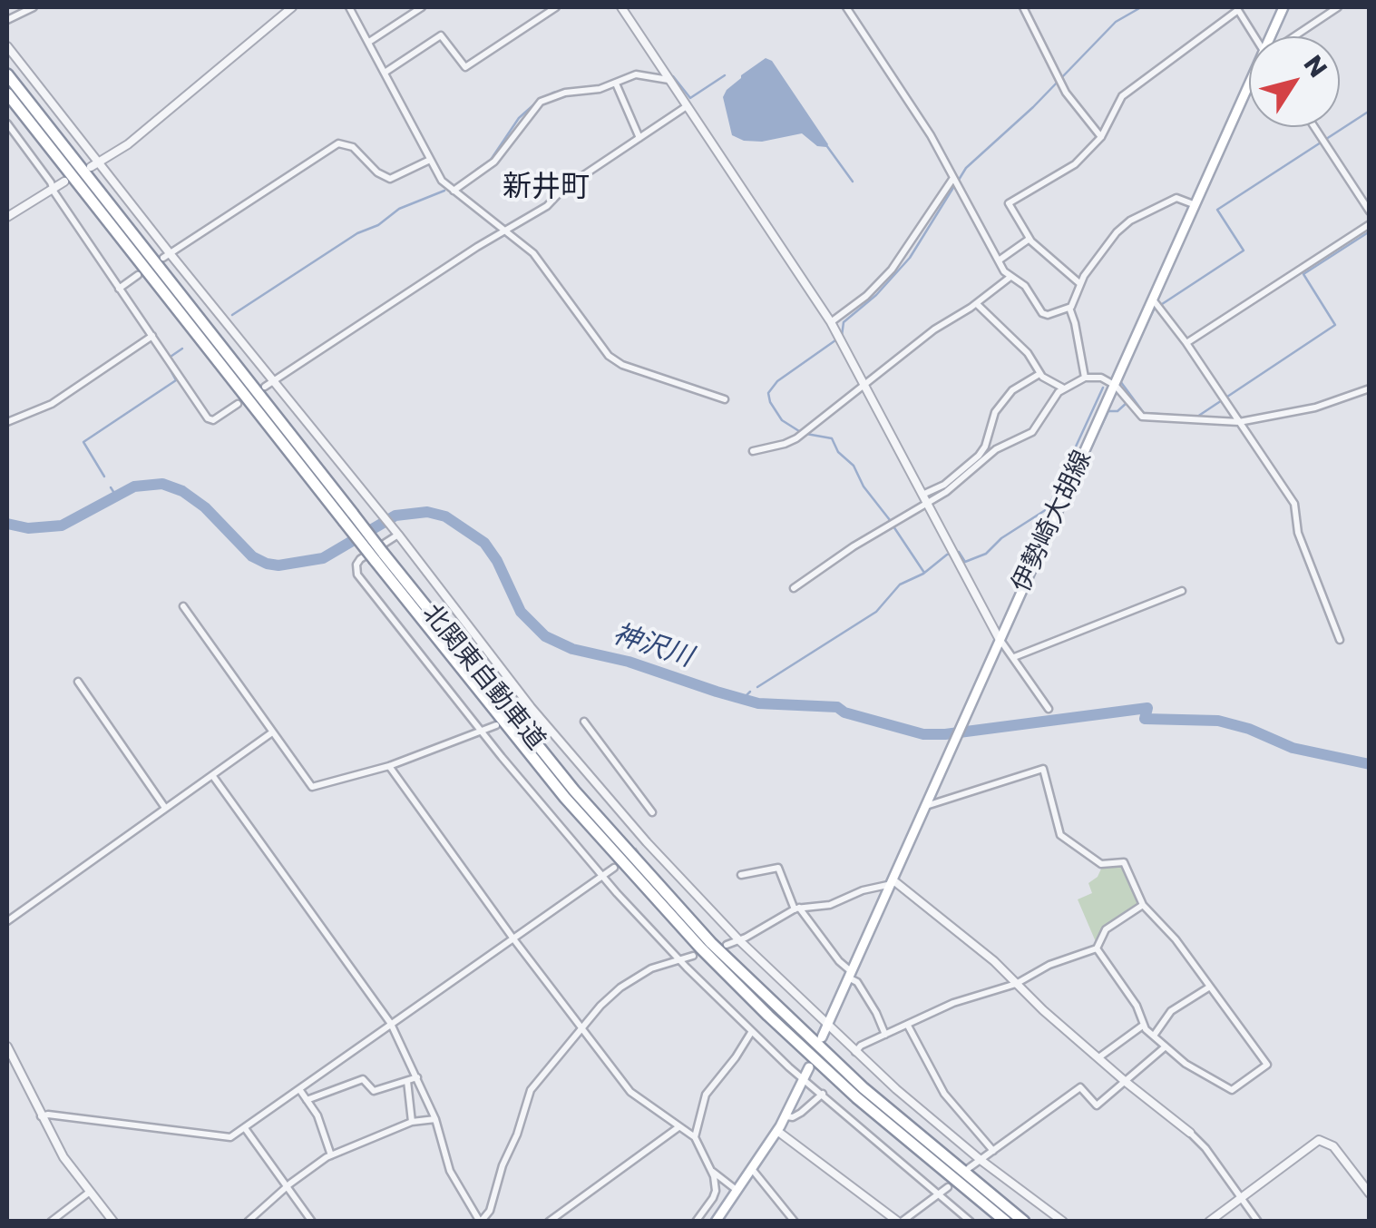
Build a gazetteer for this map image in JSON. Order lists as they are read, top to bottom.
{
  "streets": {
    "highway": ["北関東自動車道"],
    "main road": ["伊勢崎大胡線"]
  },
  "districts": ["新井町"],
  "water": ["神沢川"],
  "north": "top right"
}
